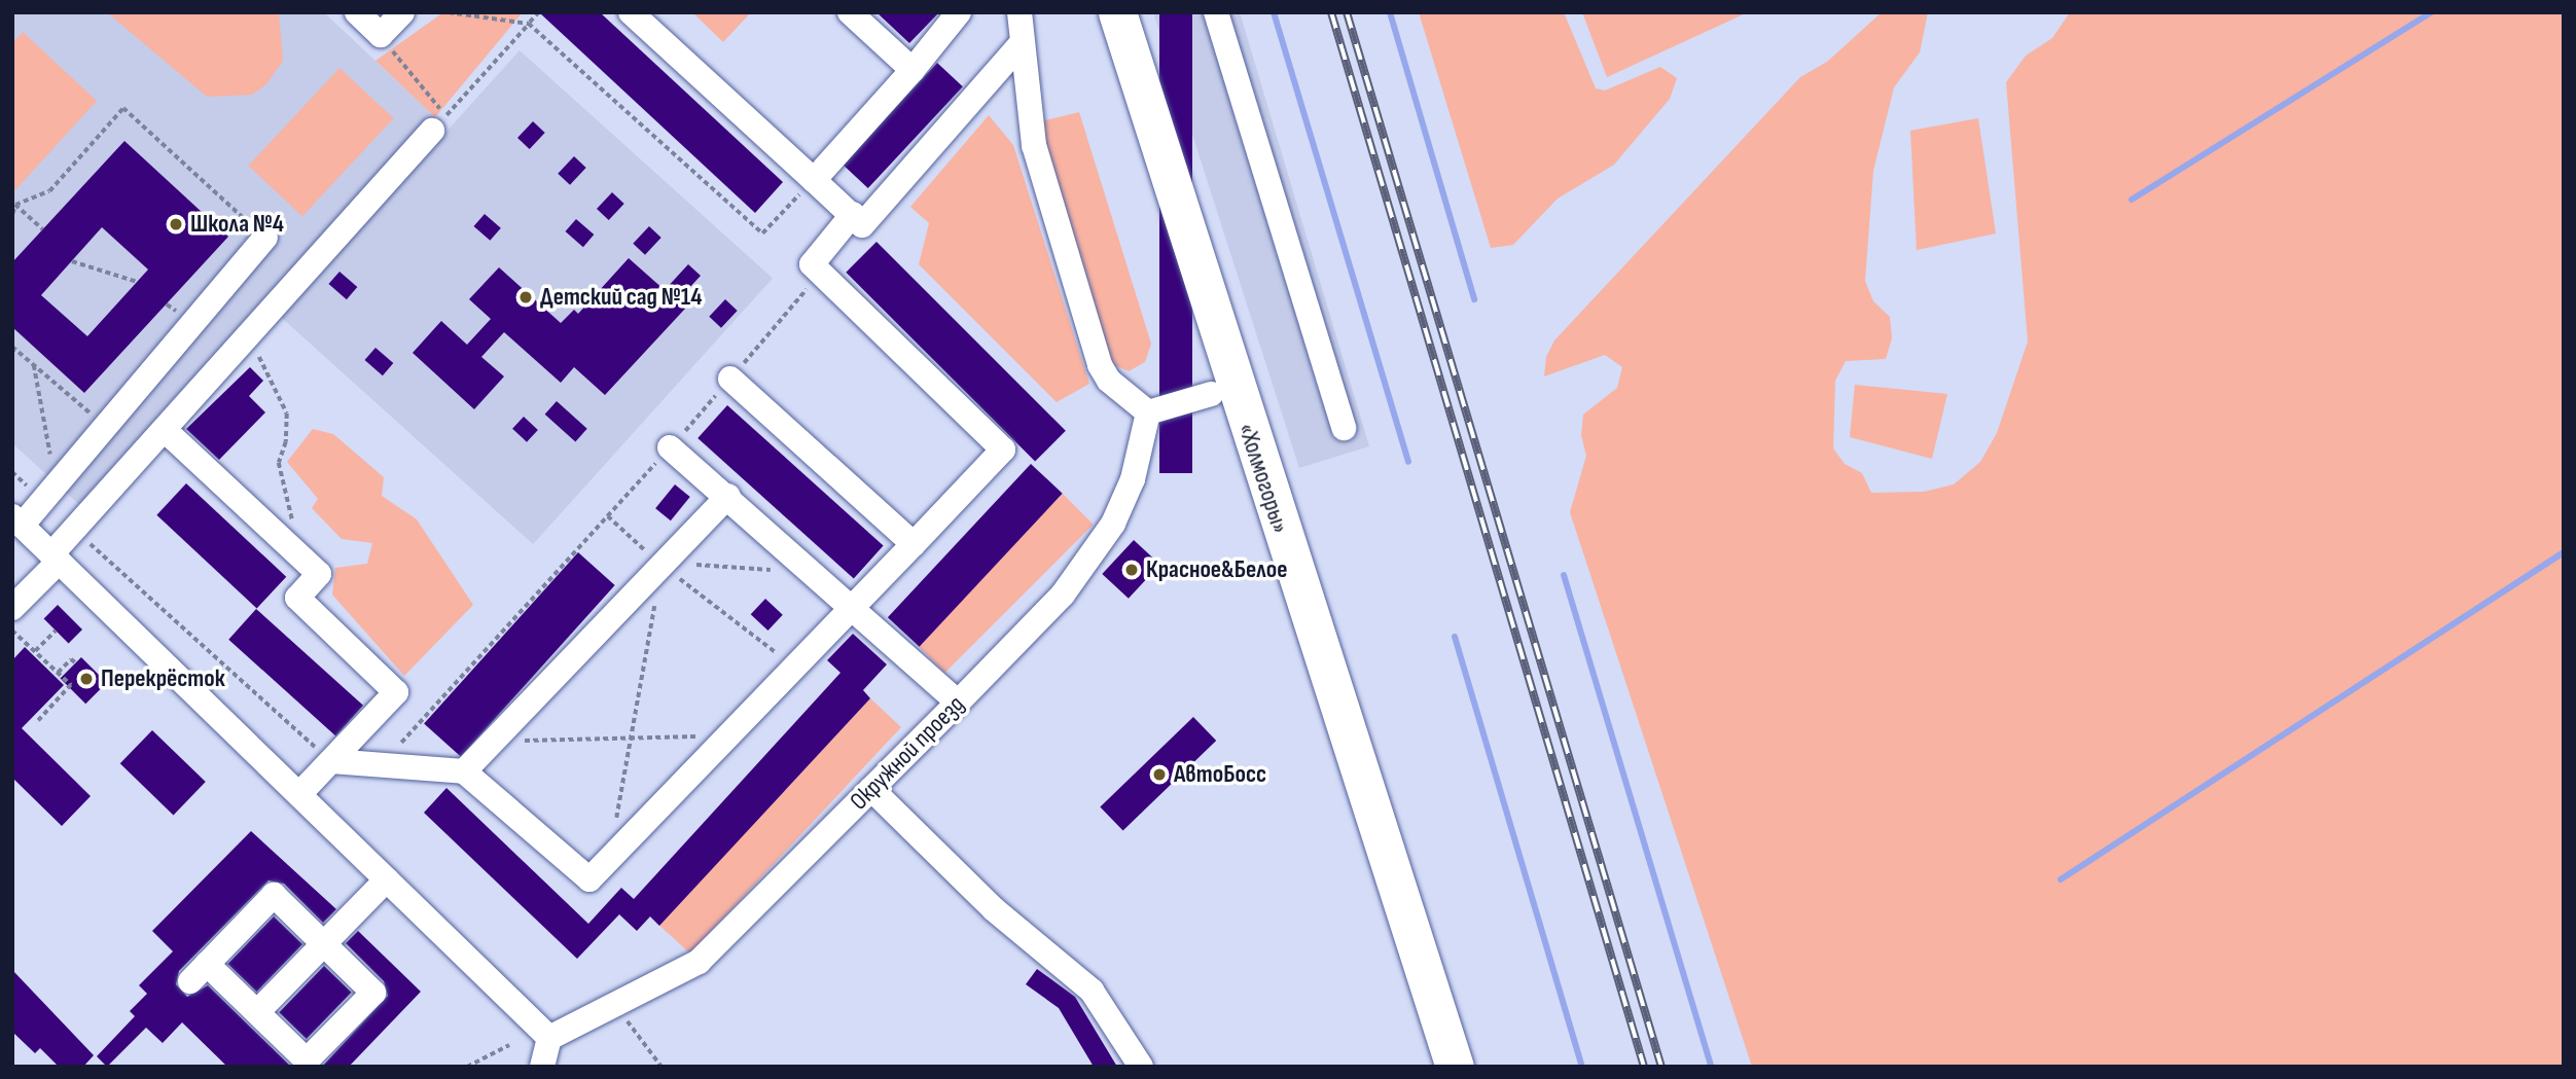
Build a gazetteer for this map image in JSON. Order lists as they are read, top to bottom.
{
  "streets": {
    "highway": ["«Холмогоры»"],
    "street": ["Окружной проезд"]
  },
  "places": [
    "Школа №4",
    "Детский сад №14",
    "Красное&Белое",
    "Перекрёсток",
    "АвтоБосс"
  ]
}
